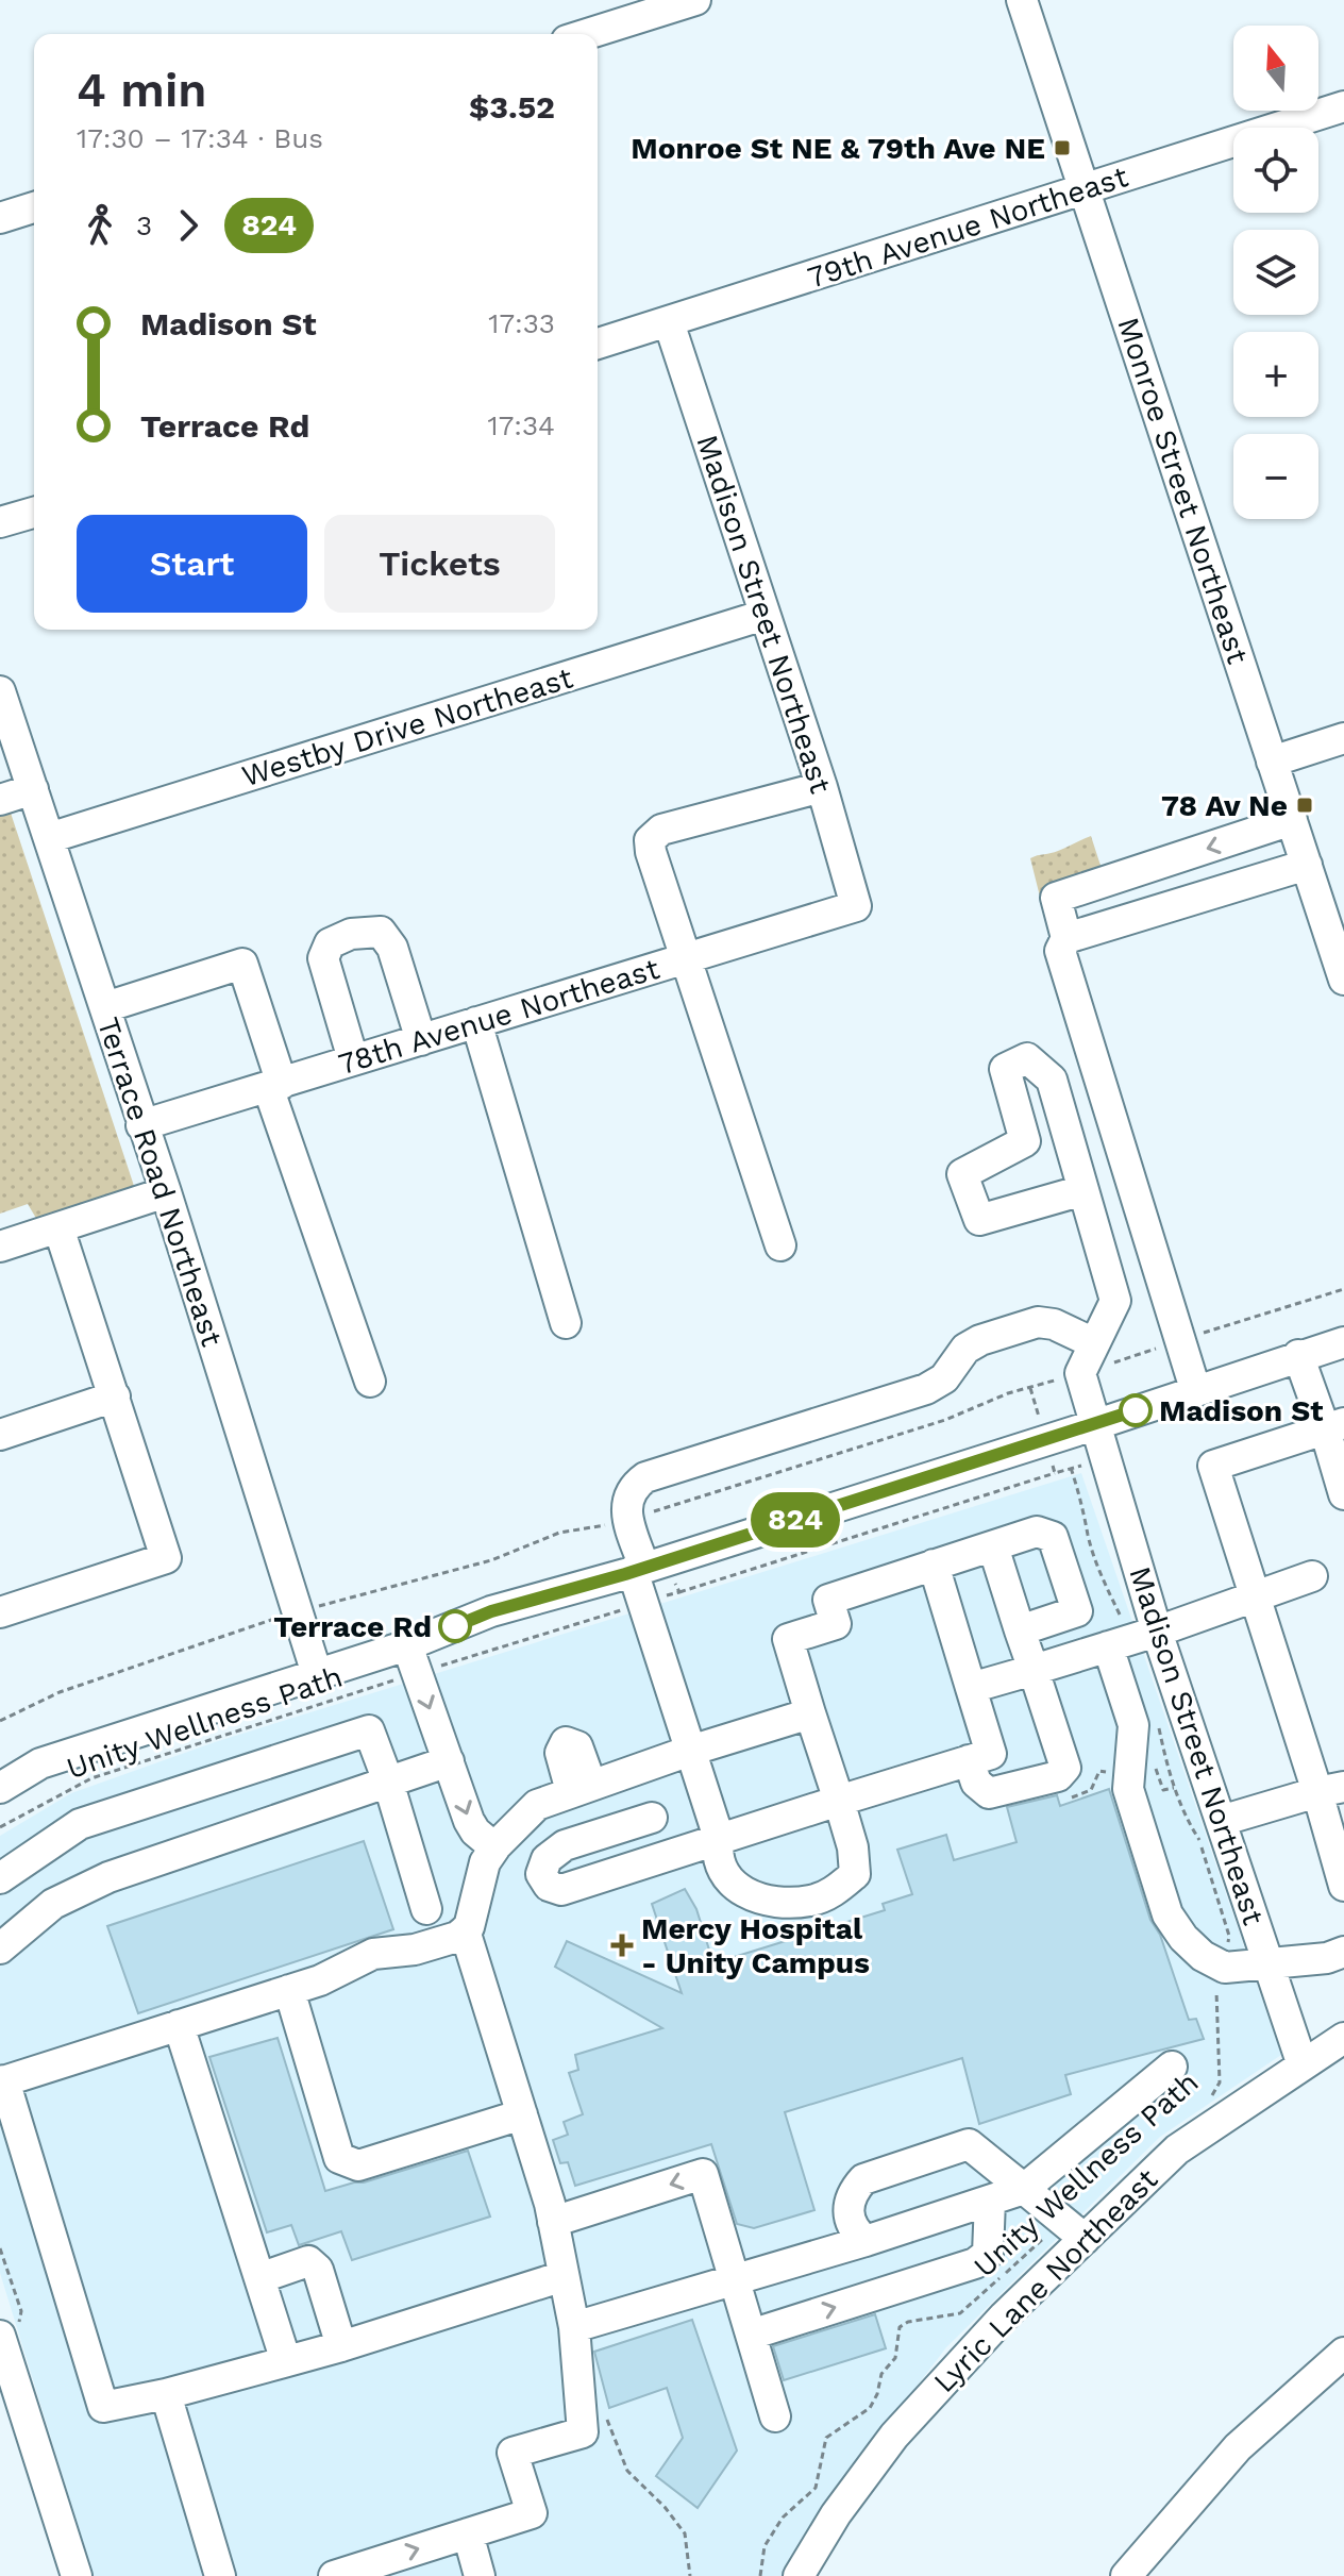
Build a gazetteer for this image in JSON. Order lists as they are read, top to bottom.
{
  "streets": {
    "street": [
      "79th Avenue Northeast",
      "Monroe Street Northeast",
      "Madison Street Northeast",
      "Westby Drive Northeast",
      "78th Avenue Northeast",
      "Terrace Road Northeast",
      "Lyric Lane Northeast"
    ],
    "path": ["Unity Wellness Path"]
  },
  "crossings": [
    ["79th Avenue Northeast", "Monroe Street Northeast"],
    ["79th Avenue Northeast", "Madison Street Northeast"],
    ["Madison Street Northeast", "Westby Drive Northeast"],
    ["Madison Street Northeast", "78th Avenue Northeast"],
    ["Madison Street Northeast", "Lyric Lane Northeast"],
    ["Westby Drive Northeast", "Terrace Road Northeast"],
    ["78th Avenue Northeast", "Terrace Road Northeast"],
    ["Unity Wellness Path", "Lyric Lane Northeast"]
  ],
  "places": {
    "transit": ["Monroe St NE & 79th Ave NE", "78 Av Ne"],
    "other": ["Madison St", "Terrace Rd"],
    "health": ["Mercy Hospital - Unity Campus"]
  },
  "lines": ["bus line 824"],
  "north": "top",
  "page": {
    "on_map": "824",
    "map_buttons": ["+", "−"],
    "heading": ["4 min", "17:30 – 17:34 · Bus", "$3.52"],
    "legs": ["3", "824"],
    "list": [
      {
        "name": "Madison St",
        "value": "17:33"
      },
      {
        "name": "Terrace Rd",
        "value": "17:34"
      }
    ],
    "buttons": ["Start", "Tickets"]
  }
}
